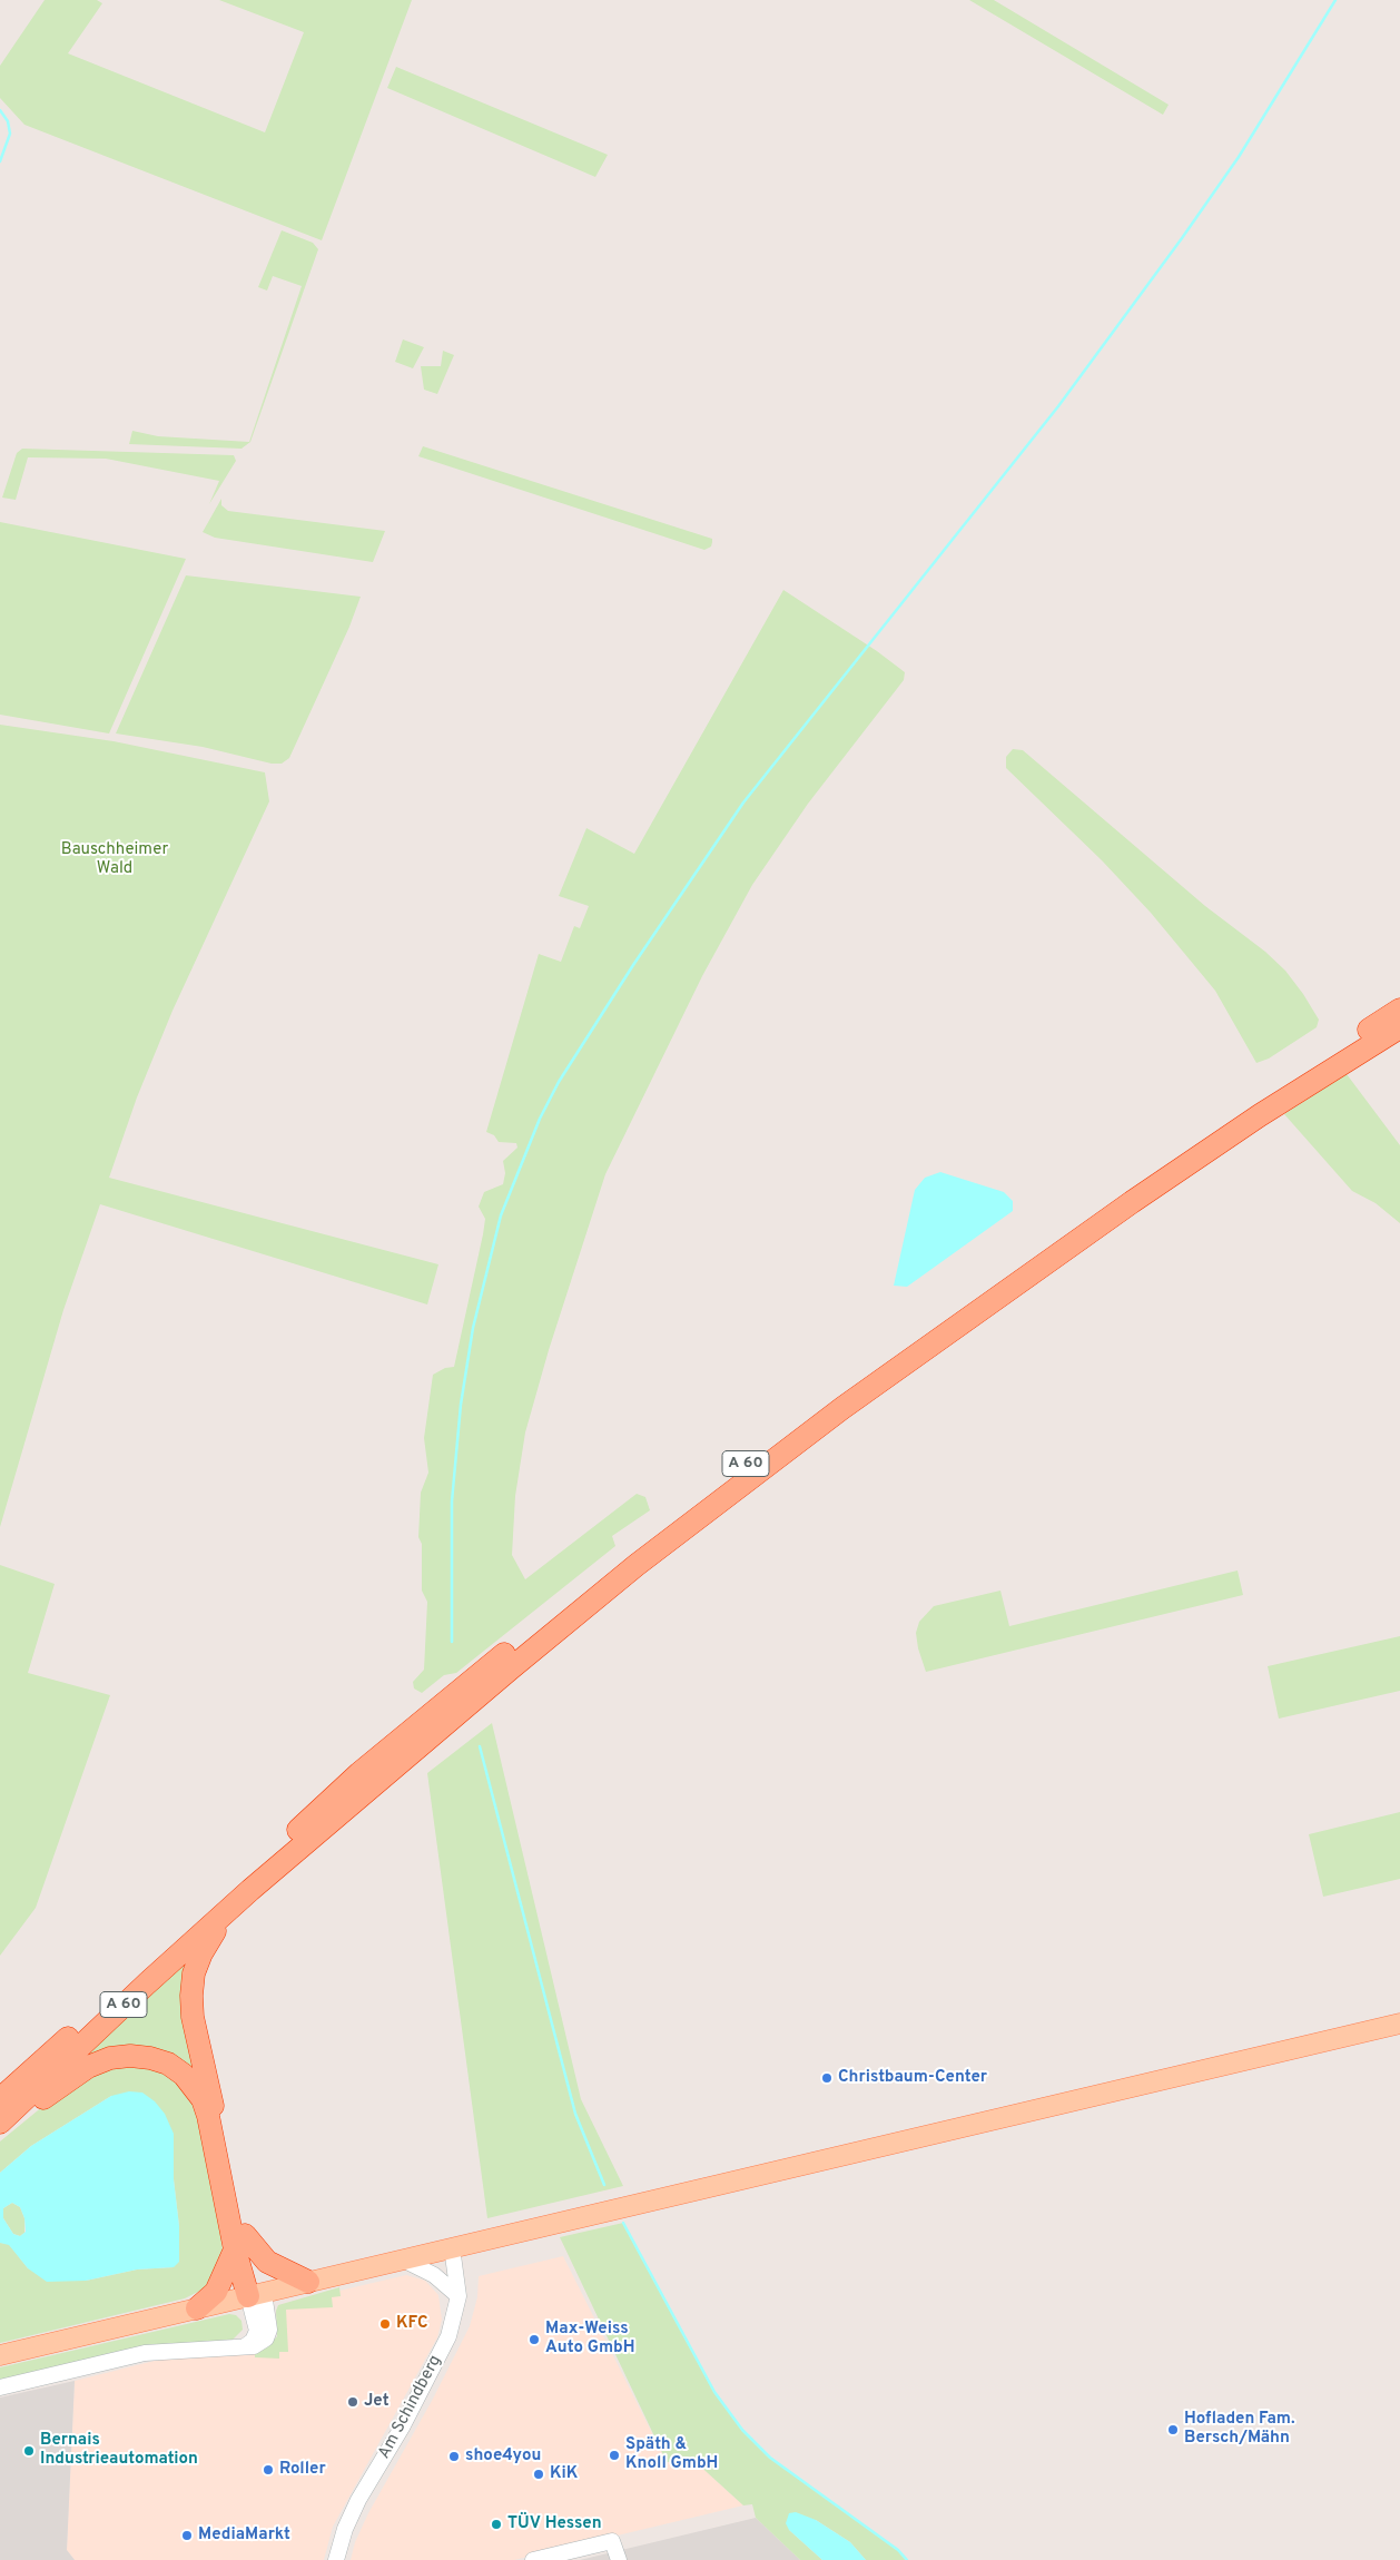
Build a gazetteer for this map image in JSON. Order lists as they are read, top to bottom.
{
  "streets": {
    "highway": ["A 60"],
    "street": ["Am Schindberg"]
  },
  "parks": ["Bauschheimer Wald"],
  "places": [
    "Christbaum-Center",
    "KFC",
    "Max-Weiss Auto GmbH",
    "Jet",
    "Hofladen Fam. Bersch/Mähn",
    "Bernais Industrieautomation",
    "Späth & Knoll GmbH",
    "shoe4you",
    "Roller",
    "KiK",
    "TÜV Hessen",
    "MediaMarkt"
  ]
}
